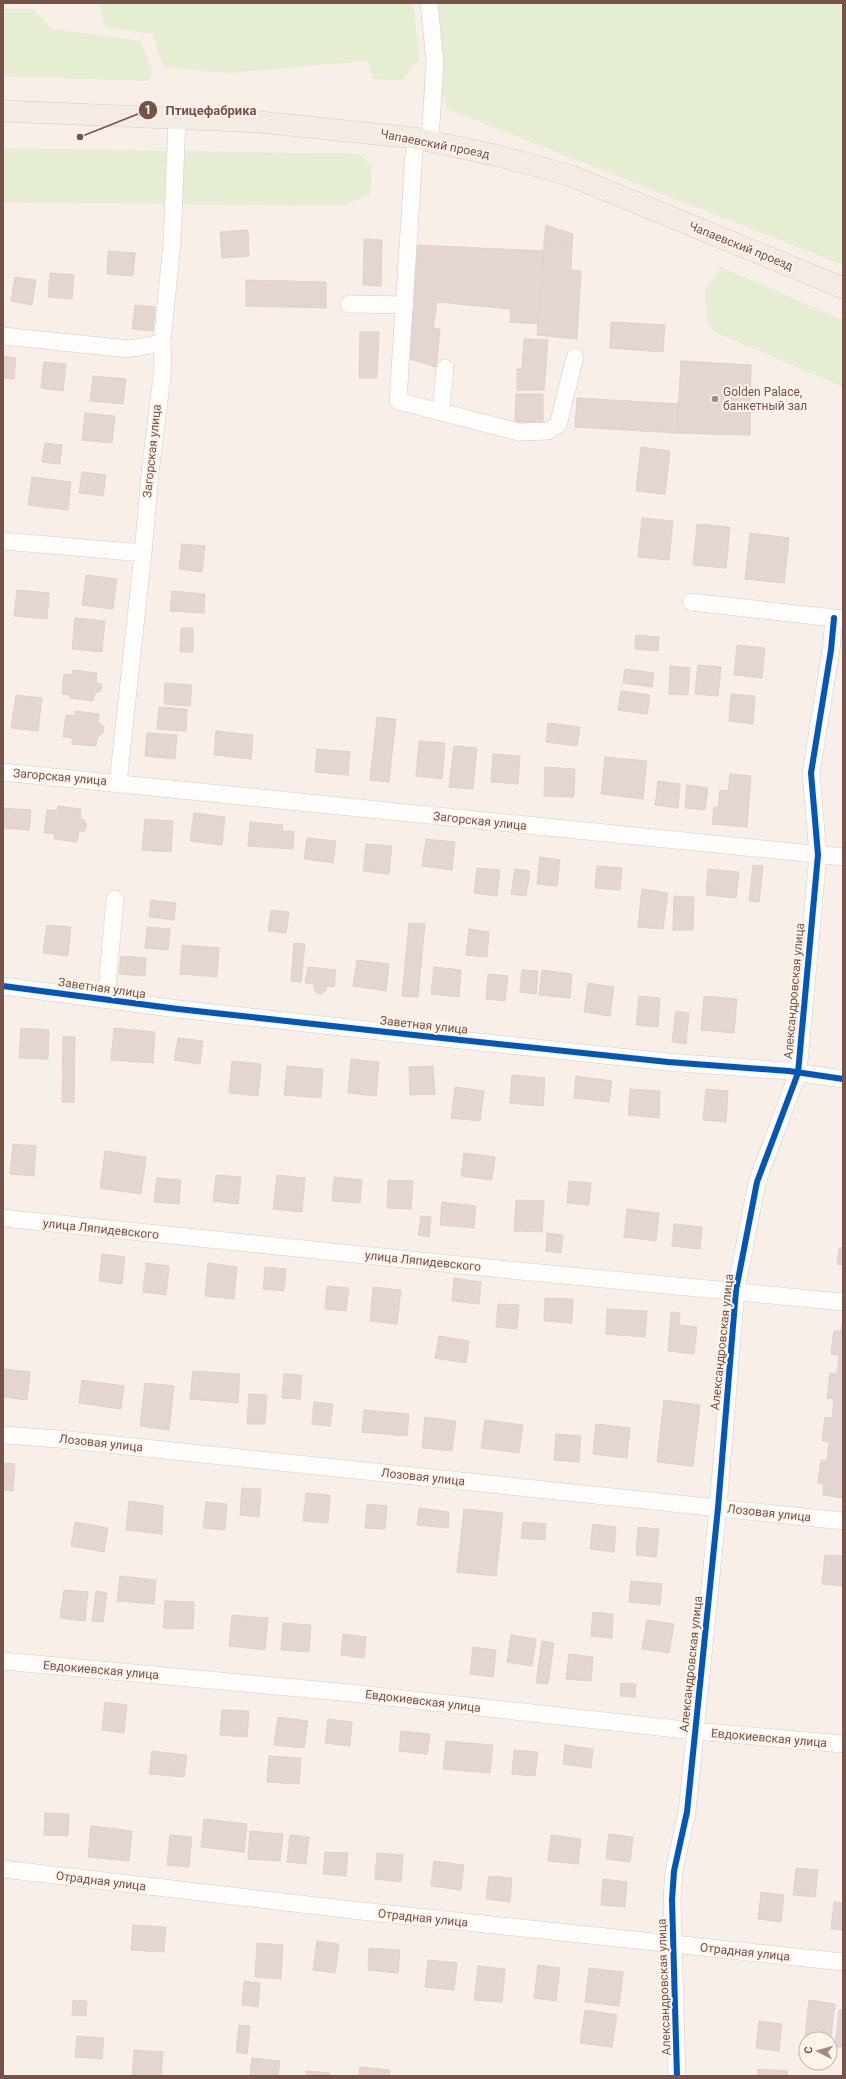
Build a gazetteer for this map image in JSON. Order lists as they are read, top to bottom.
{
  "streets": {
    "main road": ["Чапаевский проезд"],
    "street": [
      "Загорская улица",
      "Заветная улица",
      "Александровская улица",
      "улица Ляпидевского",
      "Лозовая улица",
      "Евдокиевская улица",
      "Отрадная улица"
    ]
  },
  "crossings": [
    ["Чапаевский проезд", "Загорская улица"],
    ["Загорская улица", "Александровская улица"],
    ["Заветная улица", "Александровская улица"],
    ["Александровская улица", "улица Ляпидевского"],
    ["Александровская улица", "Лозовая улица"],
    ["Александровская улица", "Евдокиевская улица"],
    ["Александровская улица", "Отрадная улица"]
  ],
  "places": ["Птицефабрика", "Golden Palace, банкетный зал"],
  "north": "left"
}
